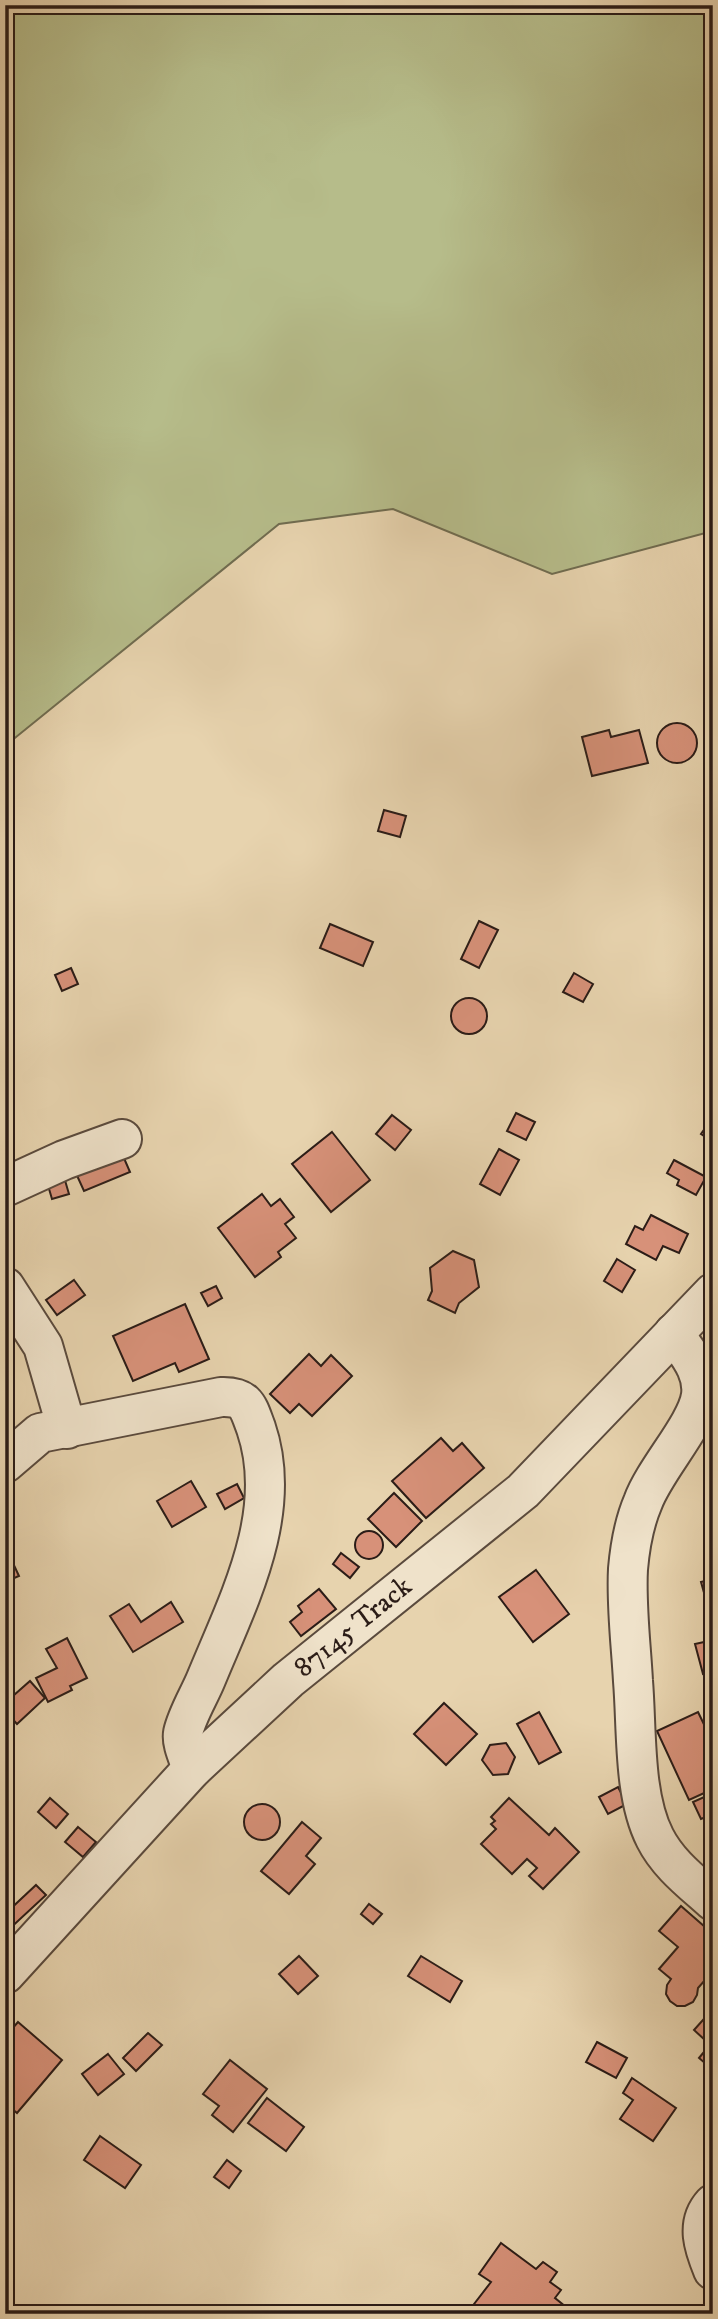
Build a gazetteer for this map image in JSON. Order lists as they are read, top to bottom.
{
  "streets": {
    "street": ["87145 Track"]
  }
}
